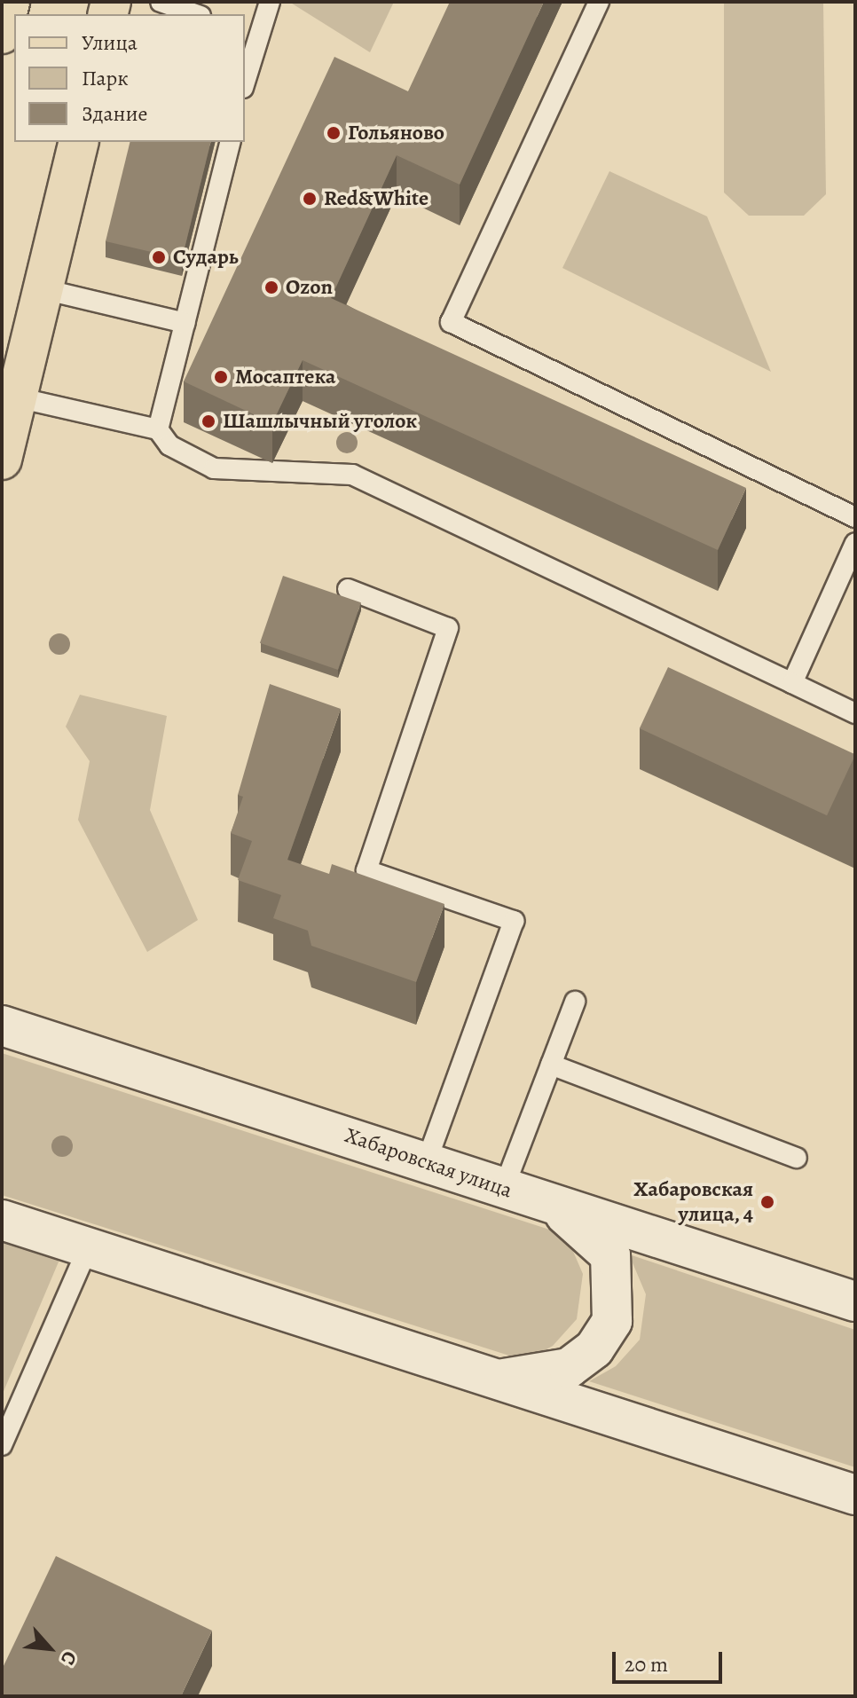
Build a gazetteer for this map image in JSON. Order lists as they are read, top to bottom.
{
  "streets": {
    "main road": ["Хабаровская улица"]
  },
  "places": [
    "Гольяново",
    "Red&White",
    "Сударь",
    "Ozon",
    "Мосаптека",
    "Шашлычный уголок",
    "Хабаровская улица, 4"
  ],
  "legend": ["Улица", "Парк", "Здание"],
  "scale_bar": "20 m",
  "north": "bottom right"
}
